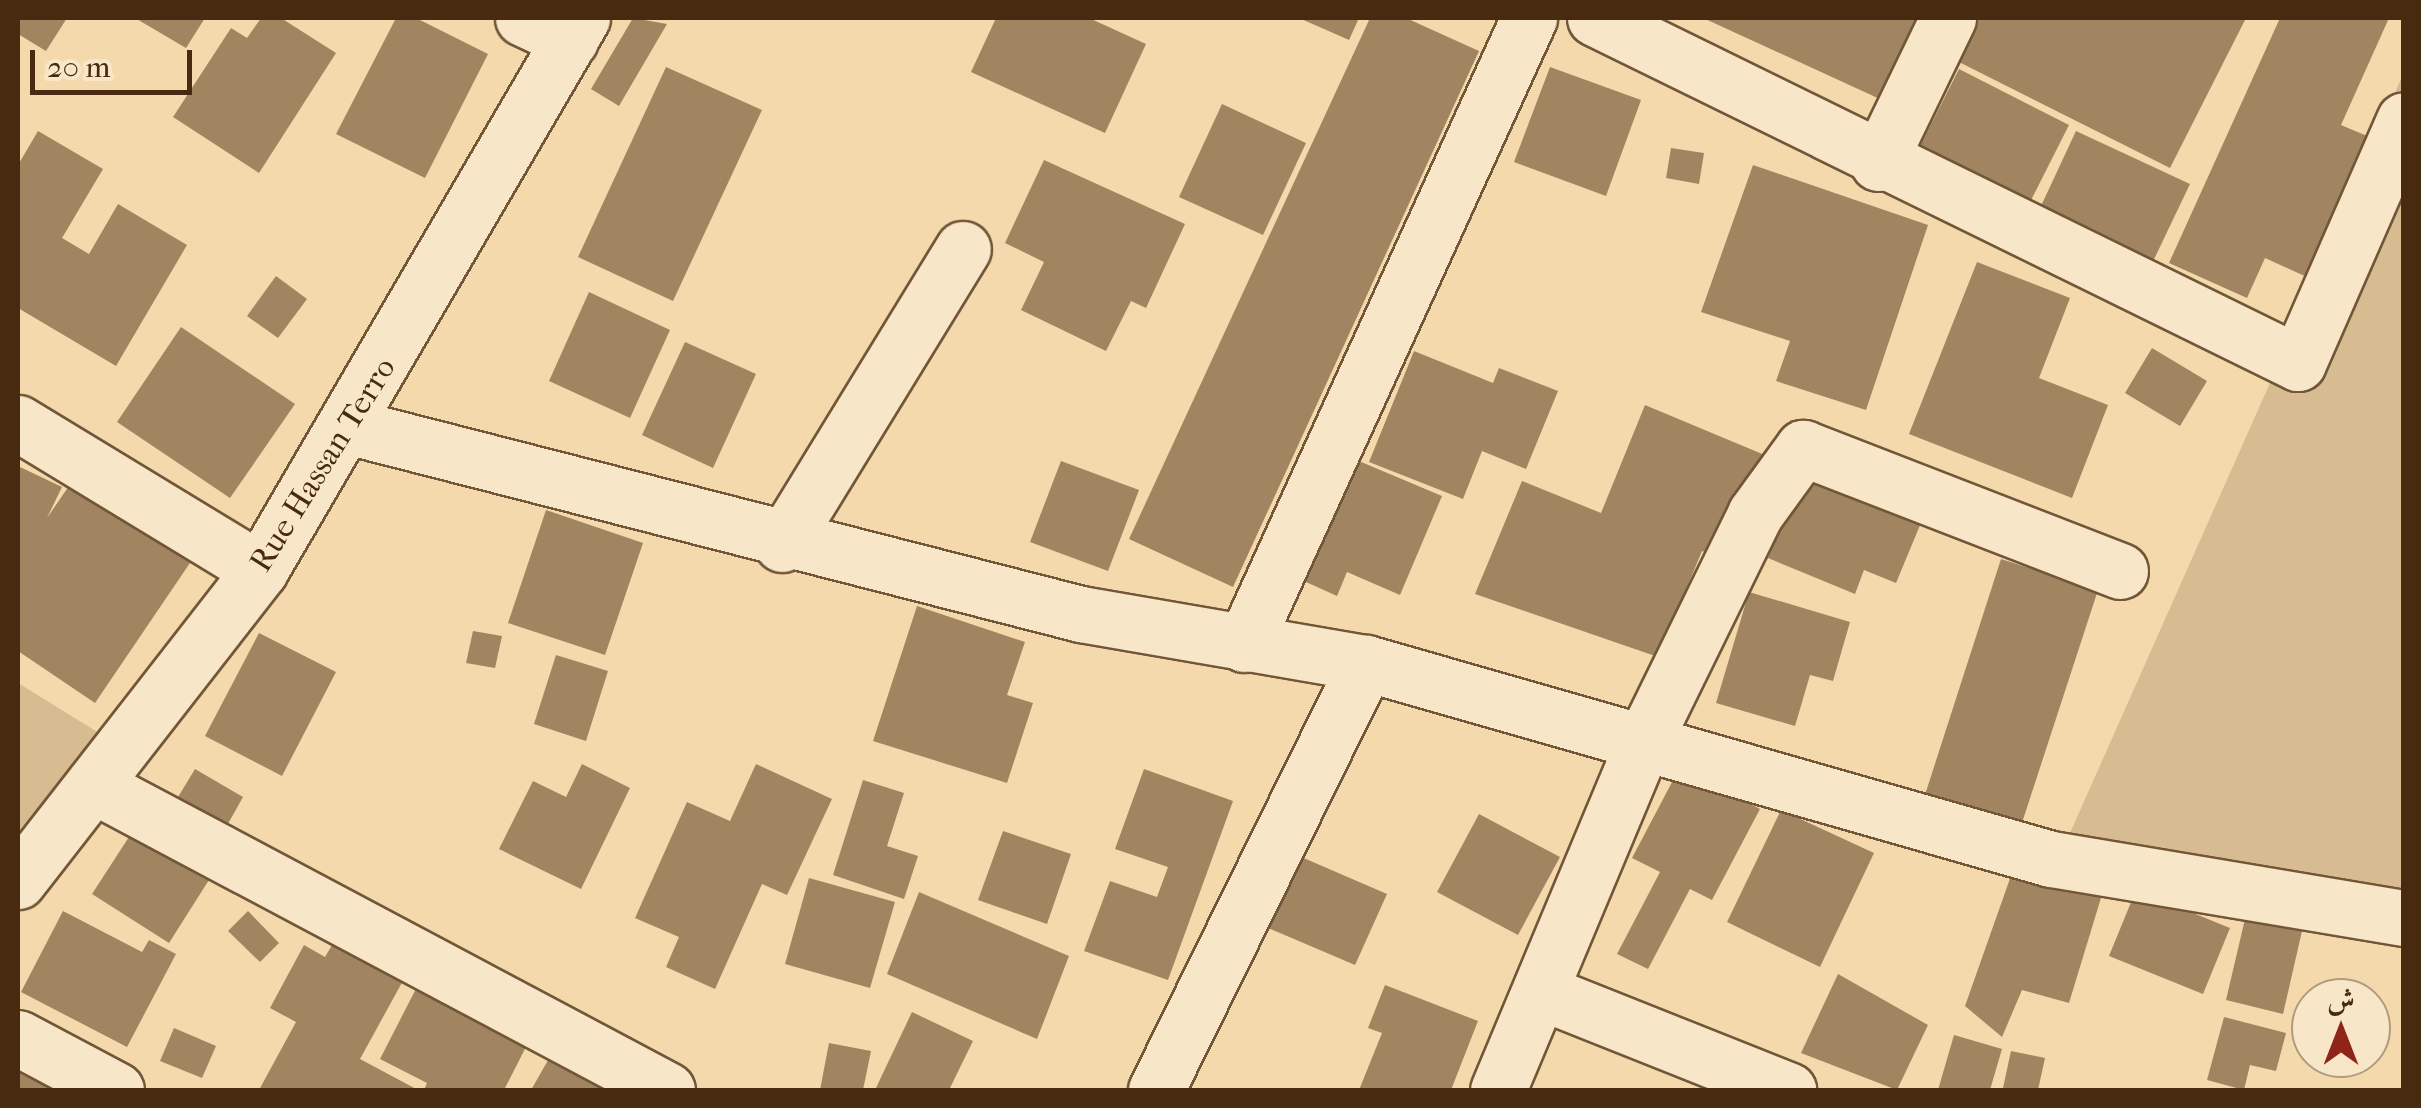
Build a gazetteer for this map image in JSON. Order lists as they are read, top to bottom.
{
  "streets": {
    "street": ["Rue Hassan Terro"]
  },
  "scale_bar": "20 m",
  "north": "top"
}
